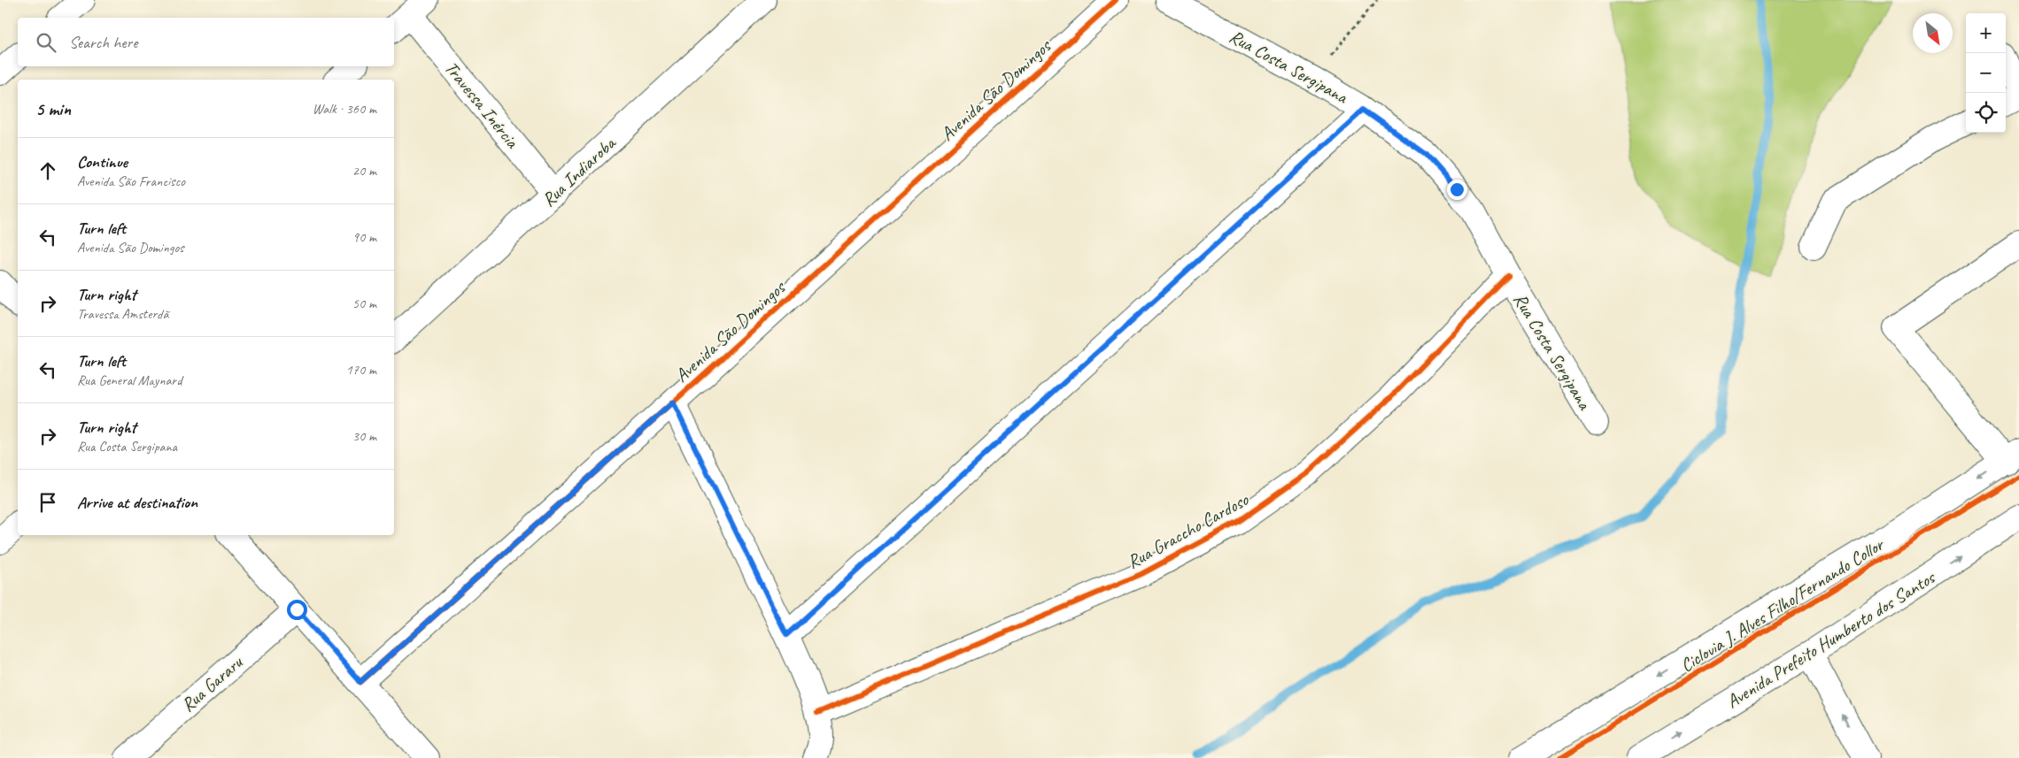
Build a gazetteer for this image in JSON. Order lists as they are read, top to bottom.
{
  "streets": {
    "street": [
      "Rua Costa Sergipana",
      "Avenida São Domingos",
      "Travessa Inércia",
      "Rua Indiaroba",
      "Rua Graccho Cardoso",
      "Avenida Prefeito Humberto dos Santos",
      "Rua Gararu"
    ],
    "cycle path": ["Ciclovia J. Alves Filho/Fernando Collor"]
  },
  "crossings": [
    ["Rua Costa Sergipana", "Rua Graccho Cardoso"],
    ["Travessa Inércia", "Rua Indiaroba"]
  ],
  "north": "bottom right",
  "page": {
    "map_buttons": ["+", "−"],
    "search": "Search here",
    "heading": ["5 min", "Walk · 360 m"],
    "list": [
      ["Continue", "Avenida São Francisco", "20 m"],
      ["Turn left", "Avenida São Domingos", "90 m"],
      ["Turn right", "Travessa Amsterdã", "50 m"],
      ["Turn left", "Rua General Maynard", "170 m"],
      ["Turn right", "Rua Costa Sergipana", "30 m"],
      "Arrive at destination"
    ]
  }
}
